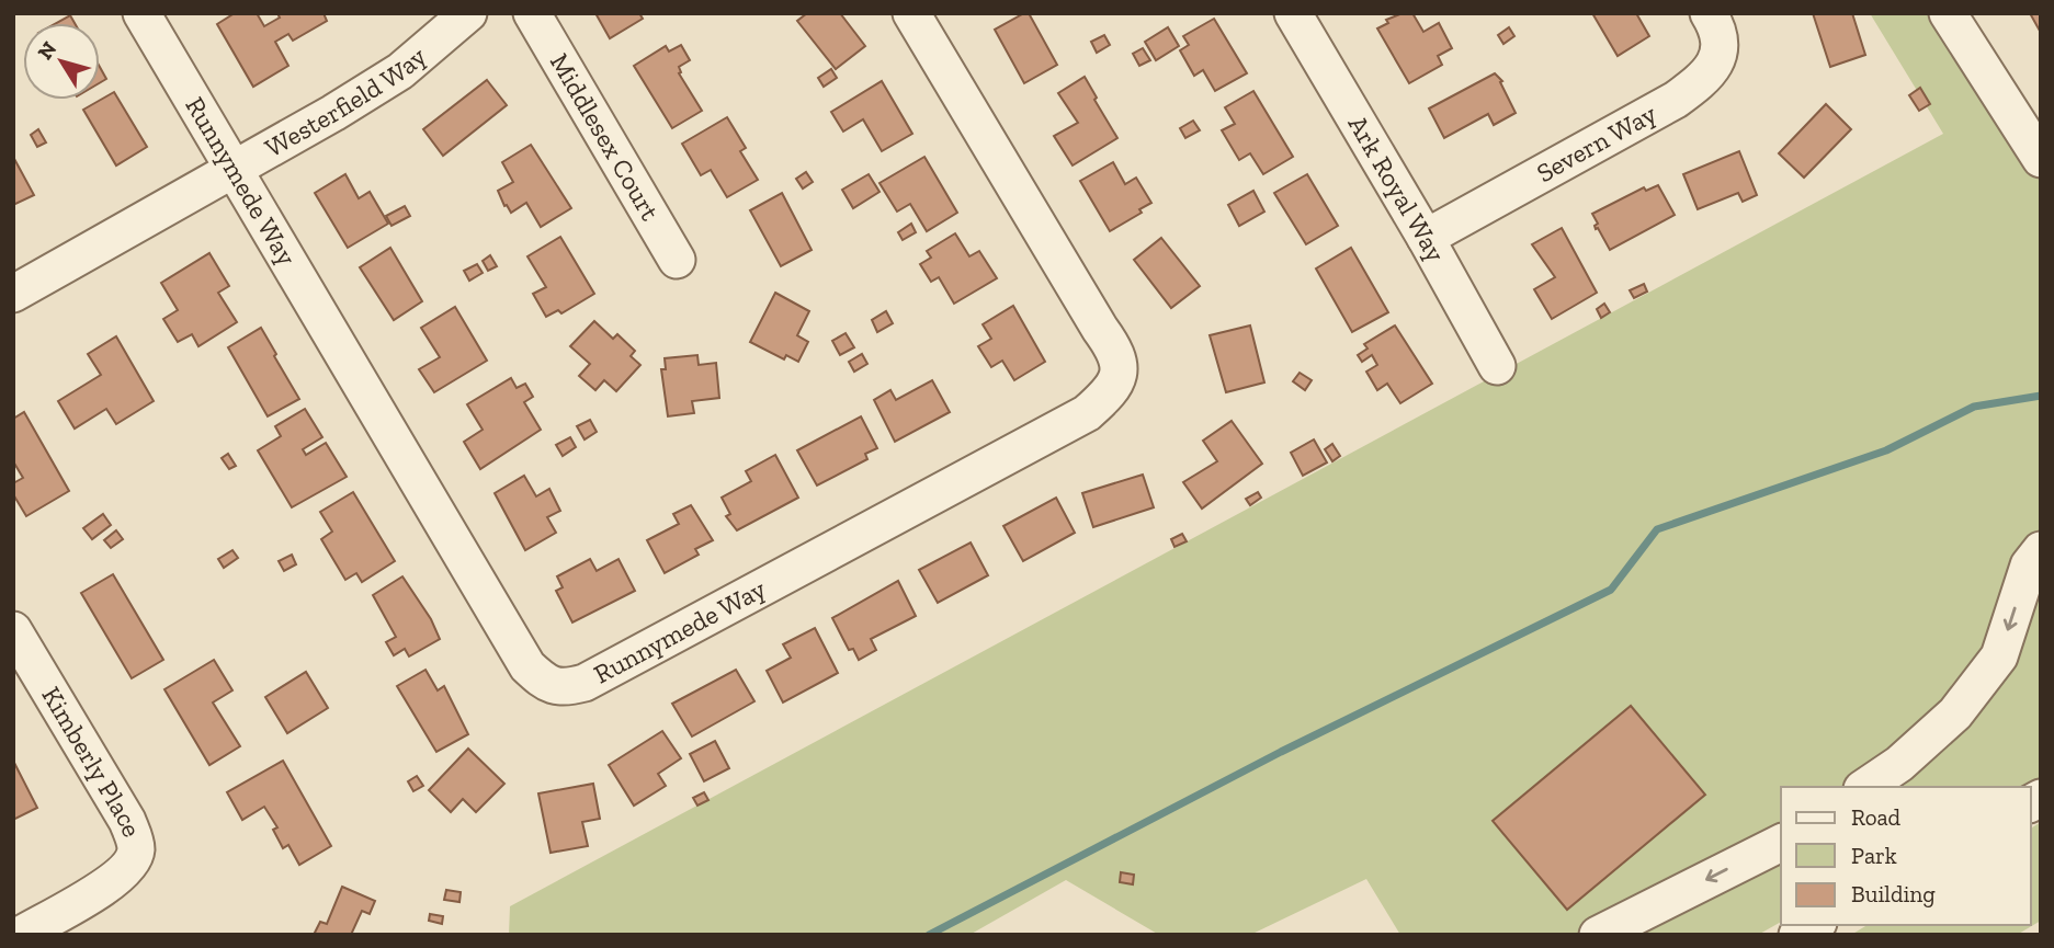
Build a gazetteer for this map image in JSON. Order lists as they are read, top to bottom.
{
  "streets": {
    "street": [
      "Westerfield Way",
      "Middlesex Court",
      "Severn Way",
      "Runnymede Way",
      "Ark Royal Way",
      "Kimberly Place"
    ]
  },
  "crossings": [
    ["Westerfield Way", "Runnymede Way"],
    ["Severn Way", "Ark Royal Way"]
  ],
  "legend": ["Road", "Park", "Building"],
  "north": "top left"
}
